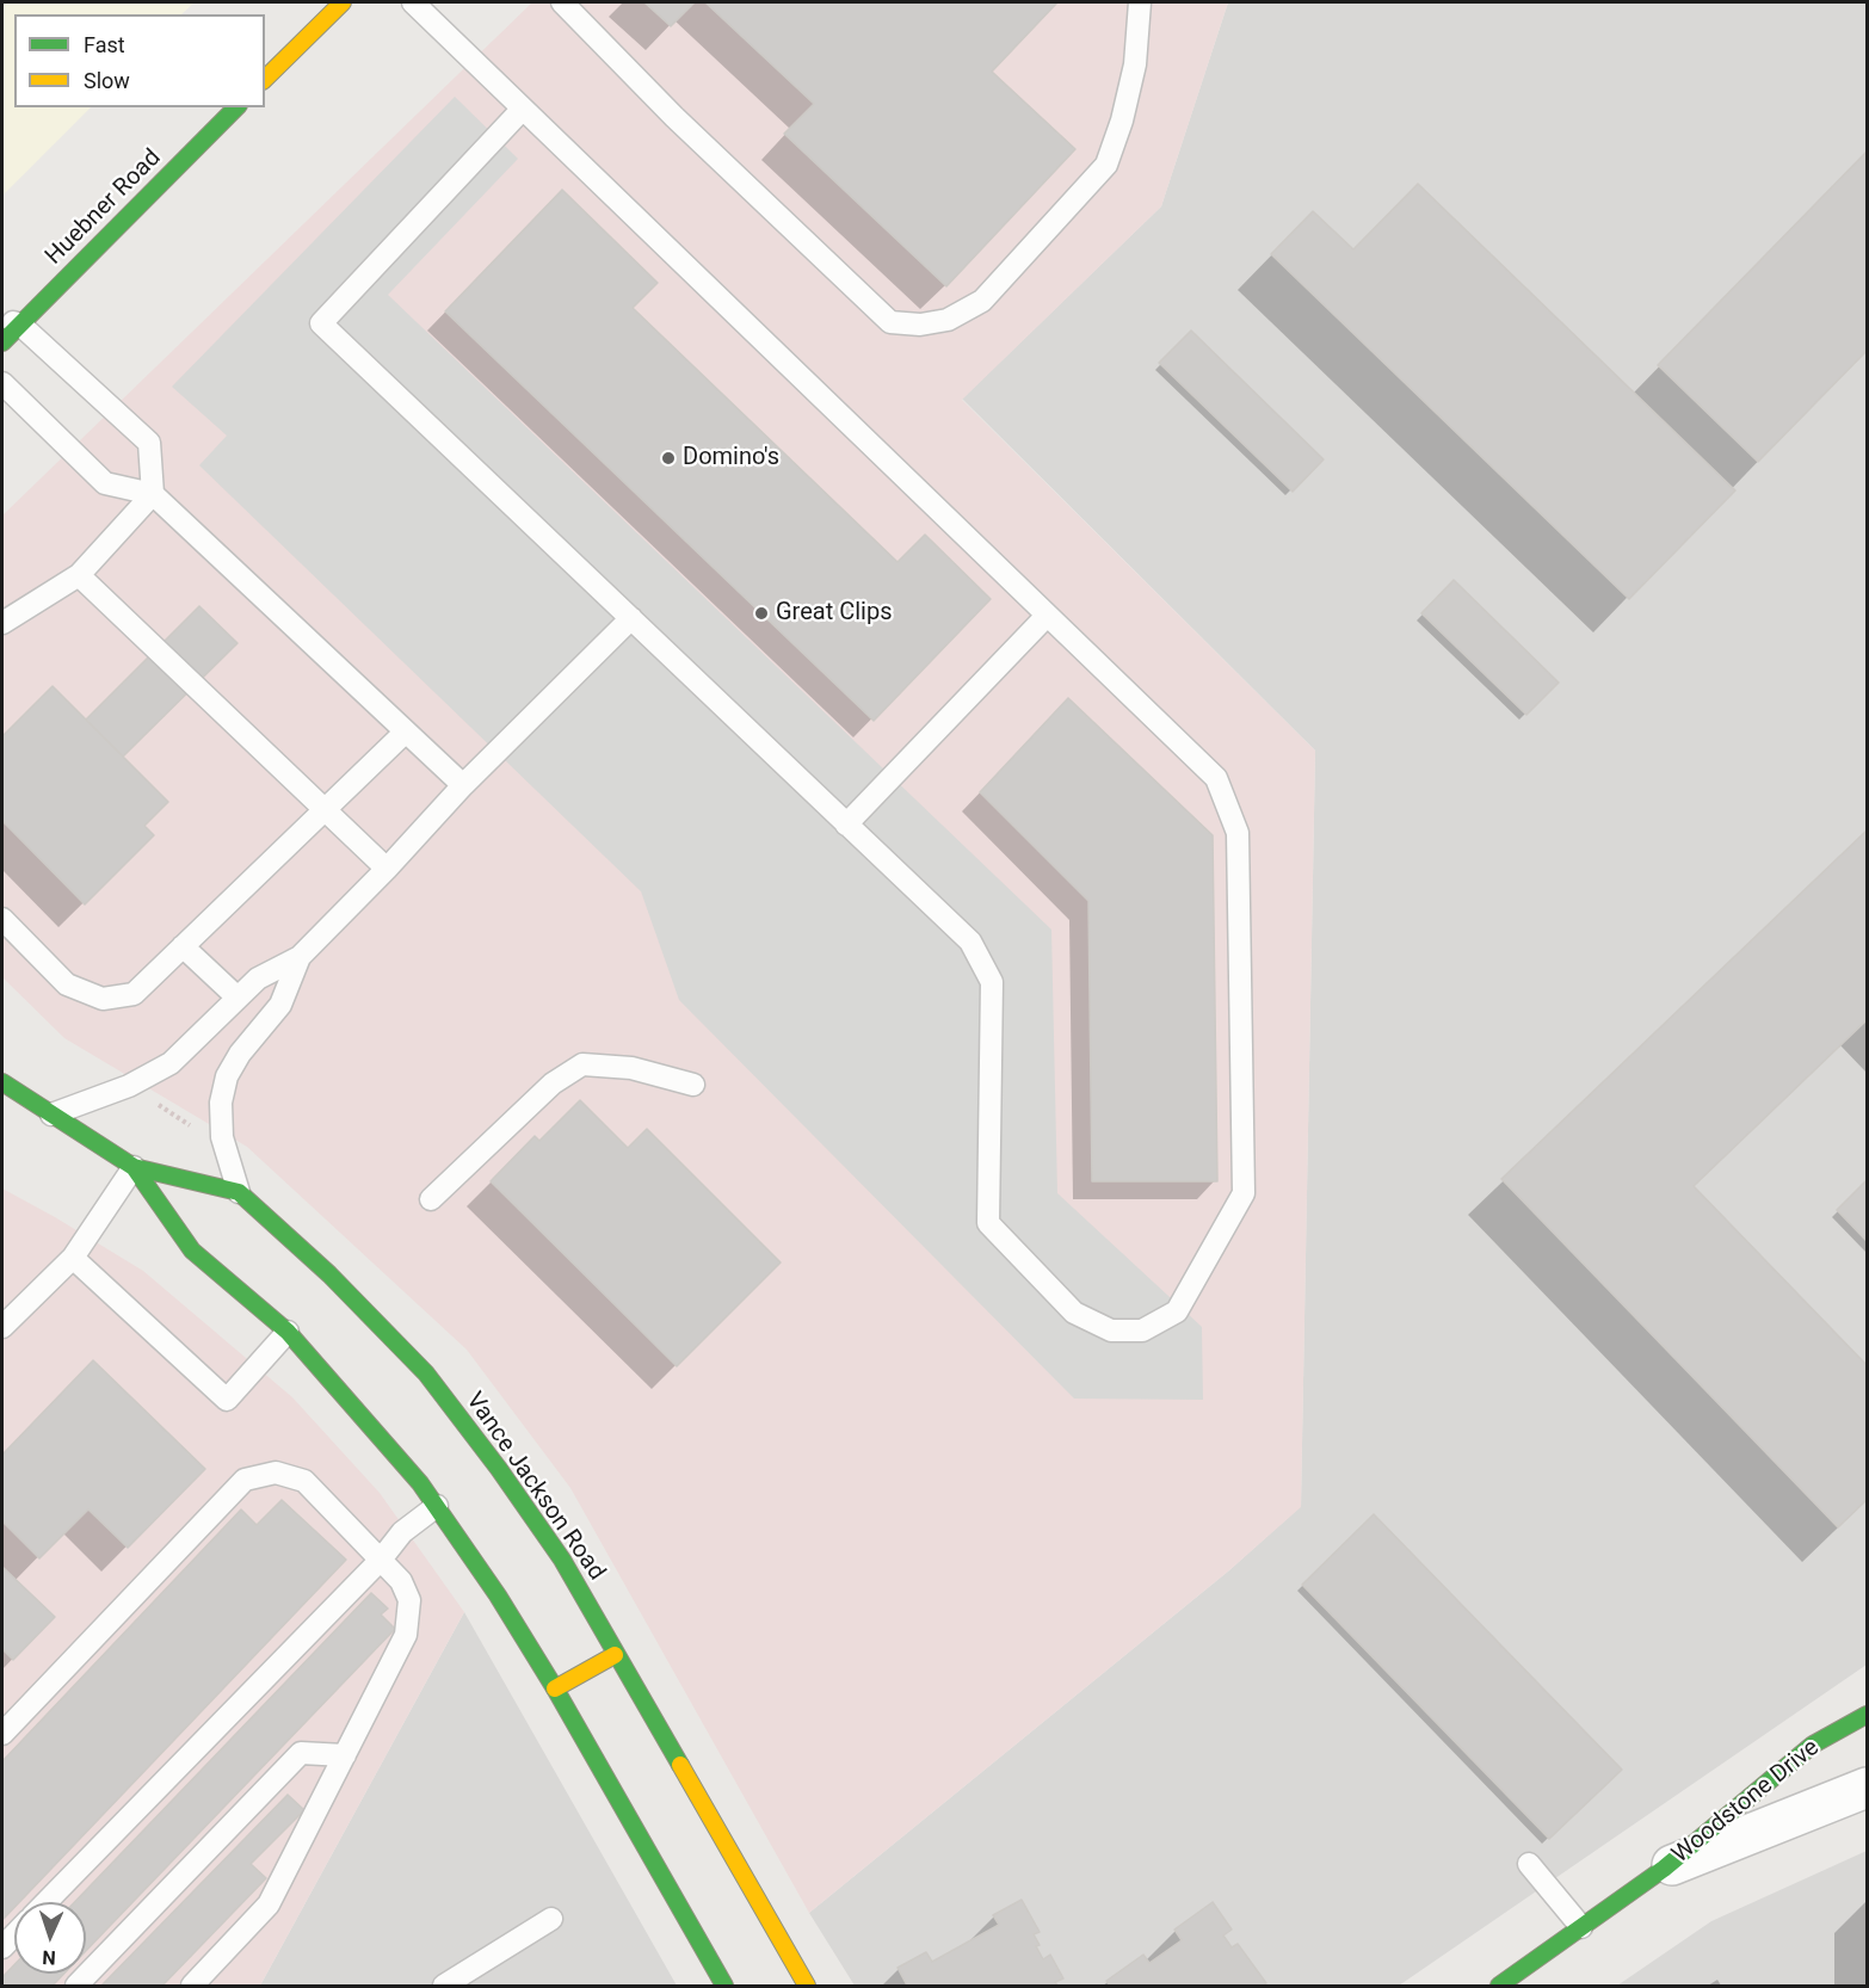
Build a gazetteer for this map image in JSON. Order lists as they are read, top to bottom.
{
  "streets": {
    "main road": ["Huebner Road", "Vance Jackson Road", "Woodstone Drive"]
  },
  "places": ["Domino's", "Great Clips"],
  "legend": ["Fast", "Slow"],
  "north": "bottom"
}
